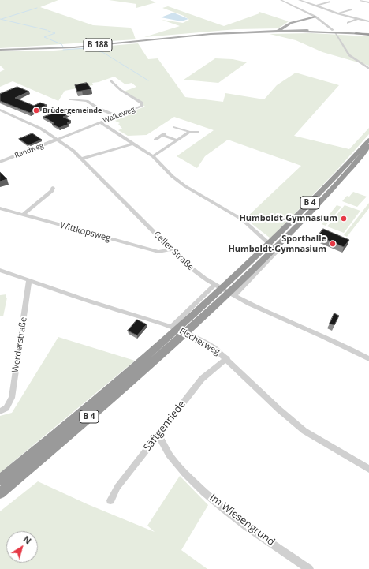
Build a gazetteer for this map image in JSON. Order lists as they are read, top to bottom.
{
  "streets": {
    "highway": ["B 4"],
    "main road": ["B 188"],
    "street": [
      "Walkeweg",
      "Randweg",
      "Wittkopsweg",
      "Celler Straße",
      "Fischerweg",
      "Werderstraße",
      "Säftgenriede",
      "Im Wiesengrund"
    ]
  },
  "crossings": [
    ["Walkeweg", "Randweg"],
    ["Walkeweg", "Celler Straße"],
    ["Randweg", "Celler Straße"],
    ["B 4", "Fischerweg"],
    ["Wittkopsweg", "Celler Straße"],
    ["Fischerweg", "Werderstraße"],
    ["Fischerweg", "Säftgenriede"],
    ["Säftgenriede", "Im Wiesengrund"]
  ],
  "places": ["Brüdergemeinde", "Humboldt-Gymnasium", "Sporthalle Humboldt-Gymnasium"],
  "north": "top right"
}
